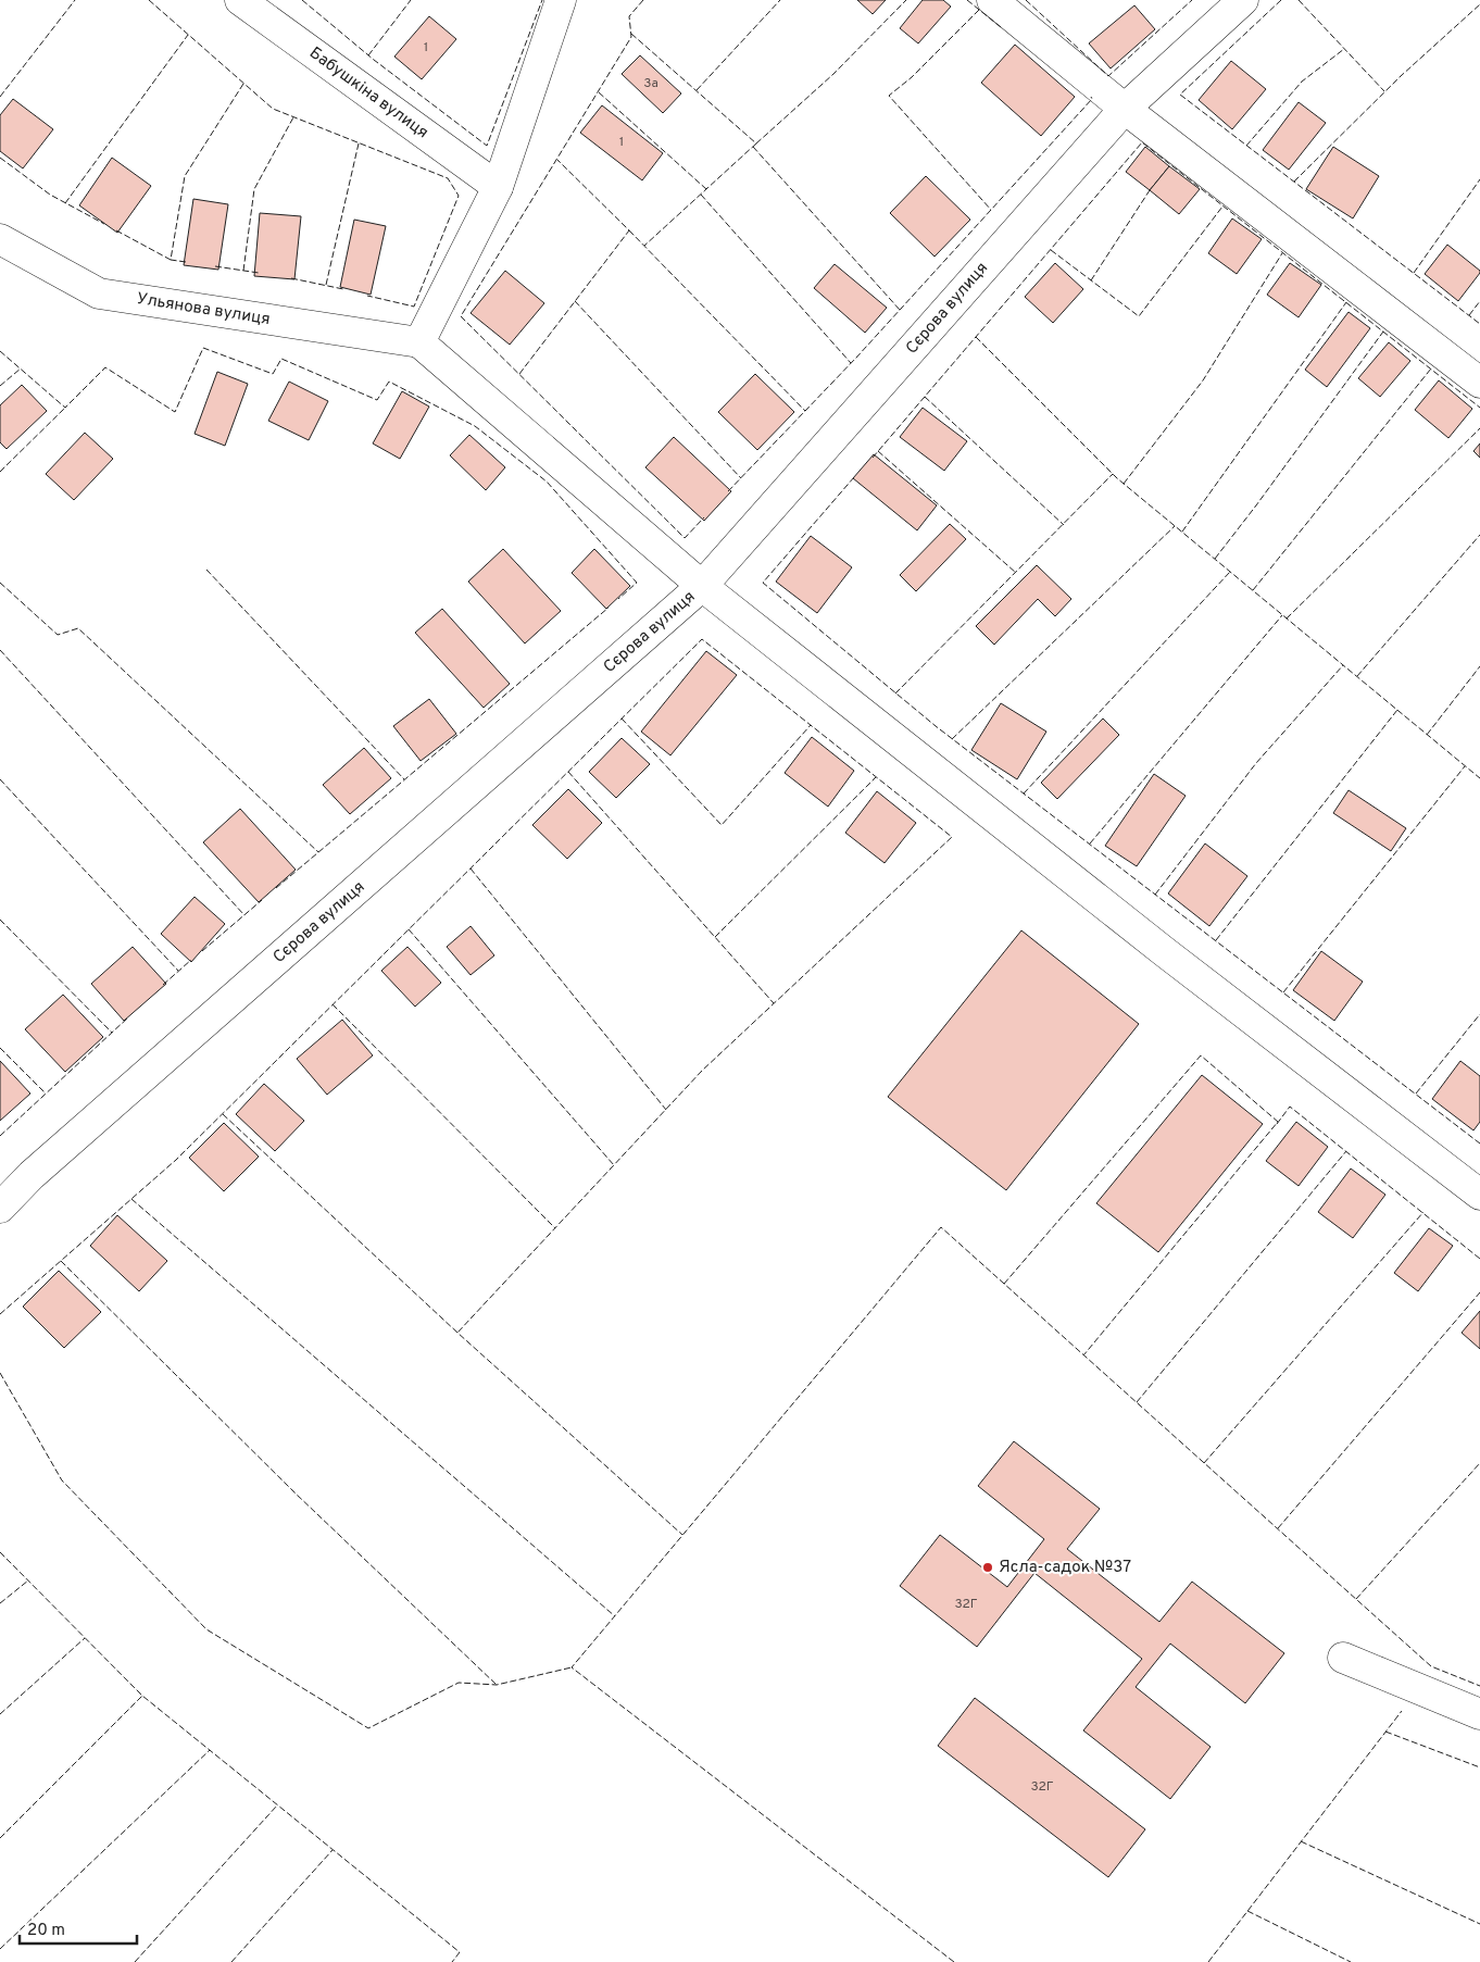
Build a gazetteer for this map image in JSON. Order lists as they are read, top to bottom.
{
  "streets": {
    "street": ["Бабушкіна вулиця", "Сєрова вулиця", "Ульянова вулиця"]
  },
  "places": ["Ясла-садок №37"],
  "house_numbers": [
    "1",
    "3а",
    "1",
    "32Г",
    "32Г"
  ],
  "scale_bar": "20 m"
}
